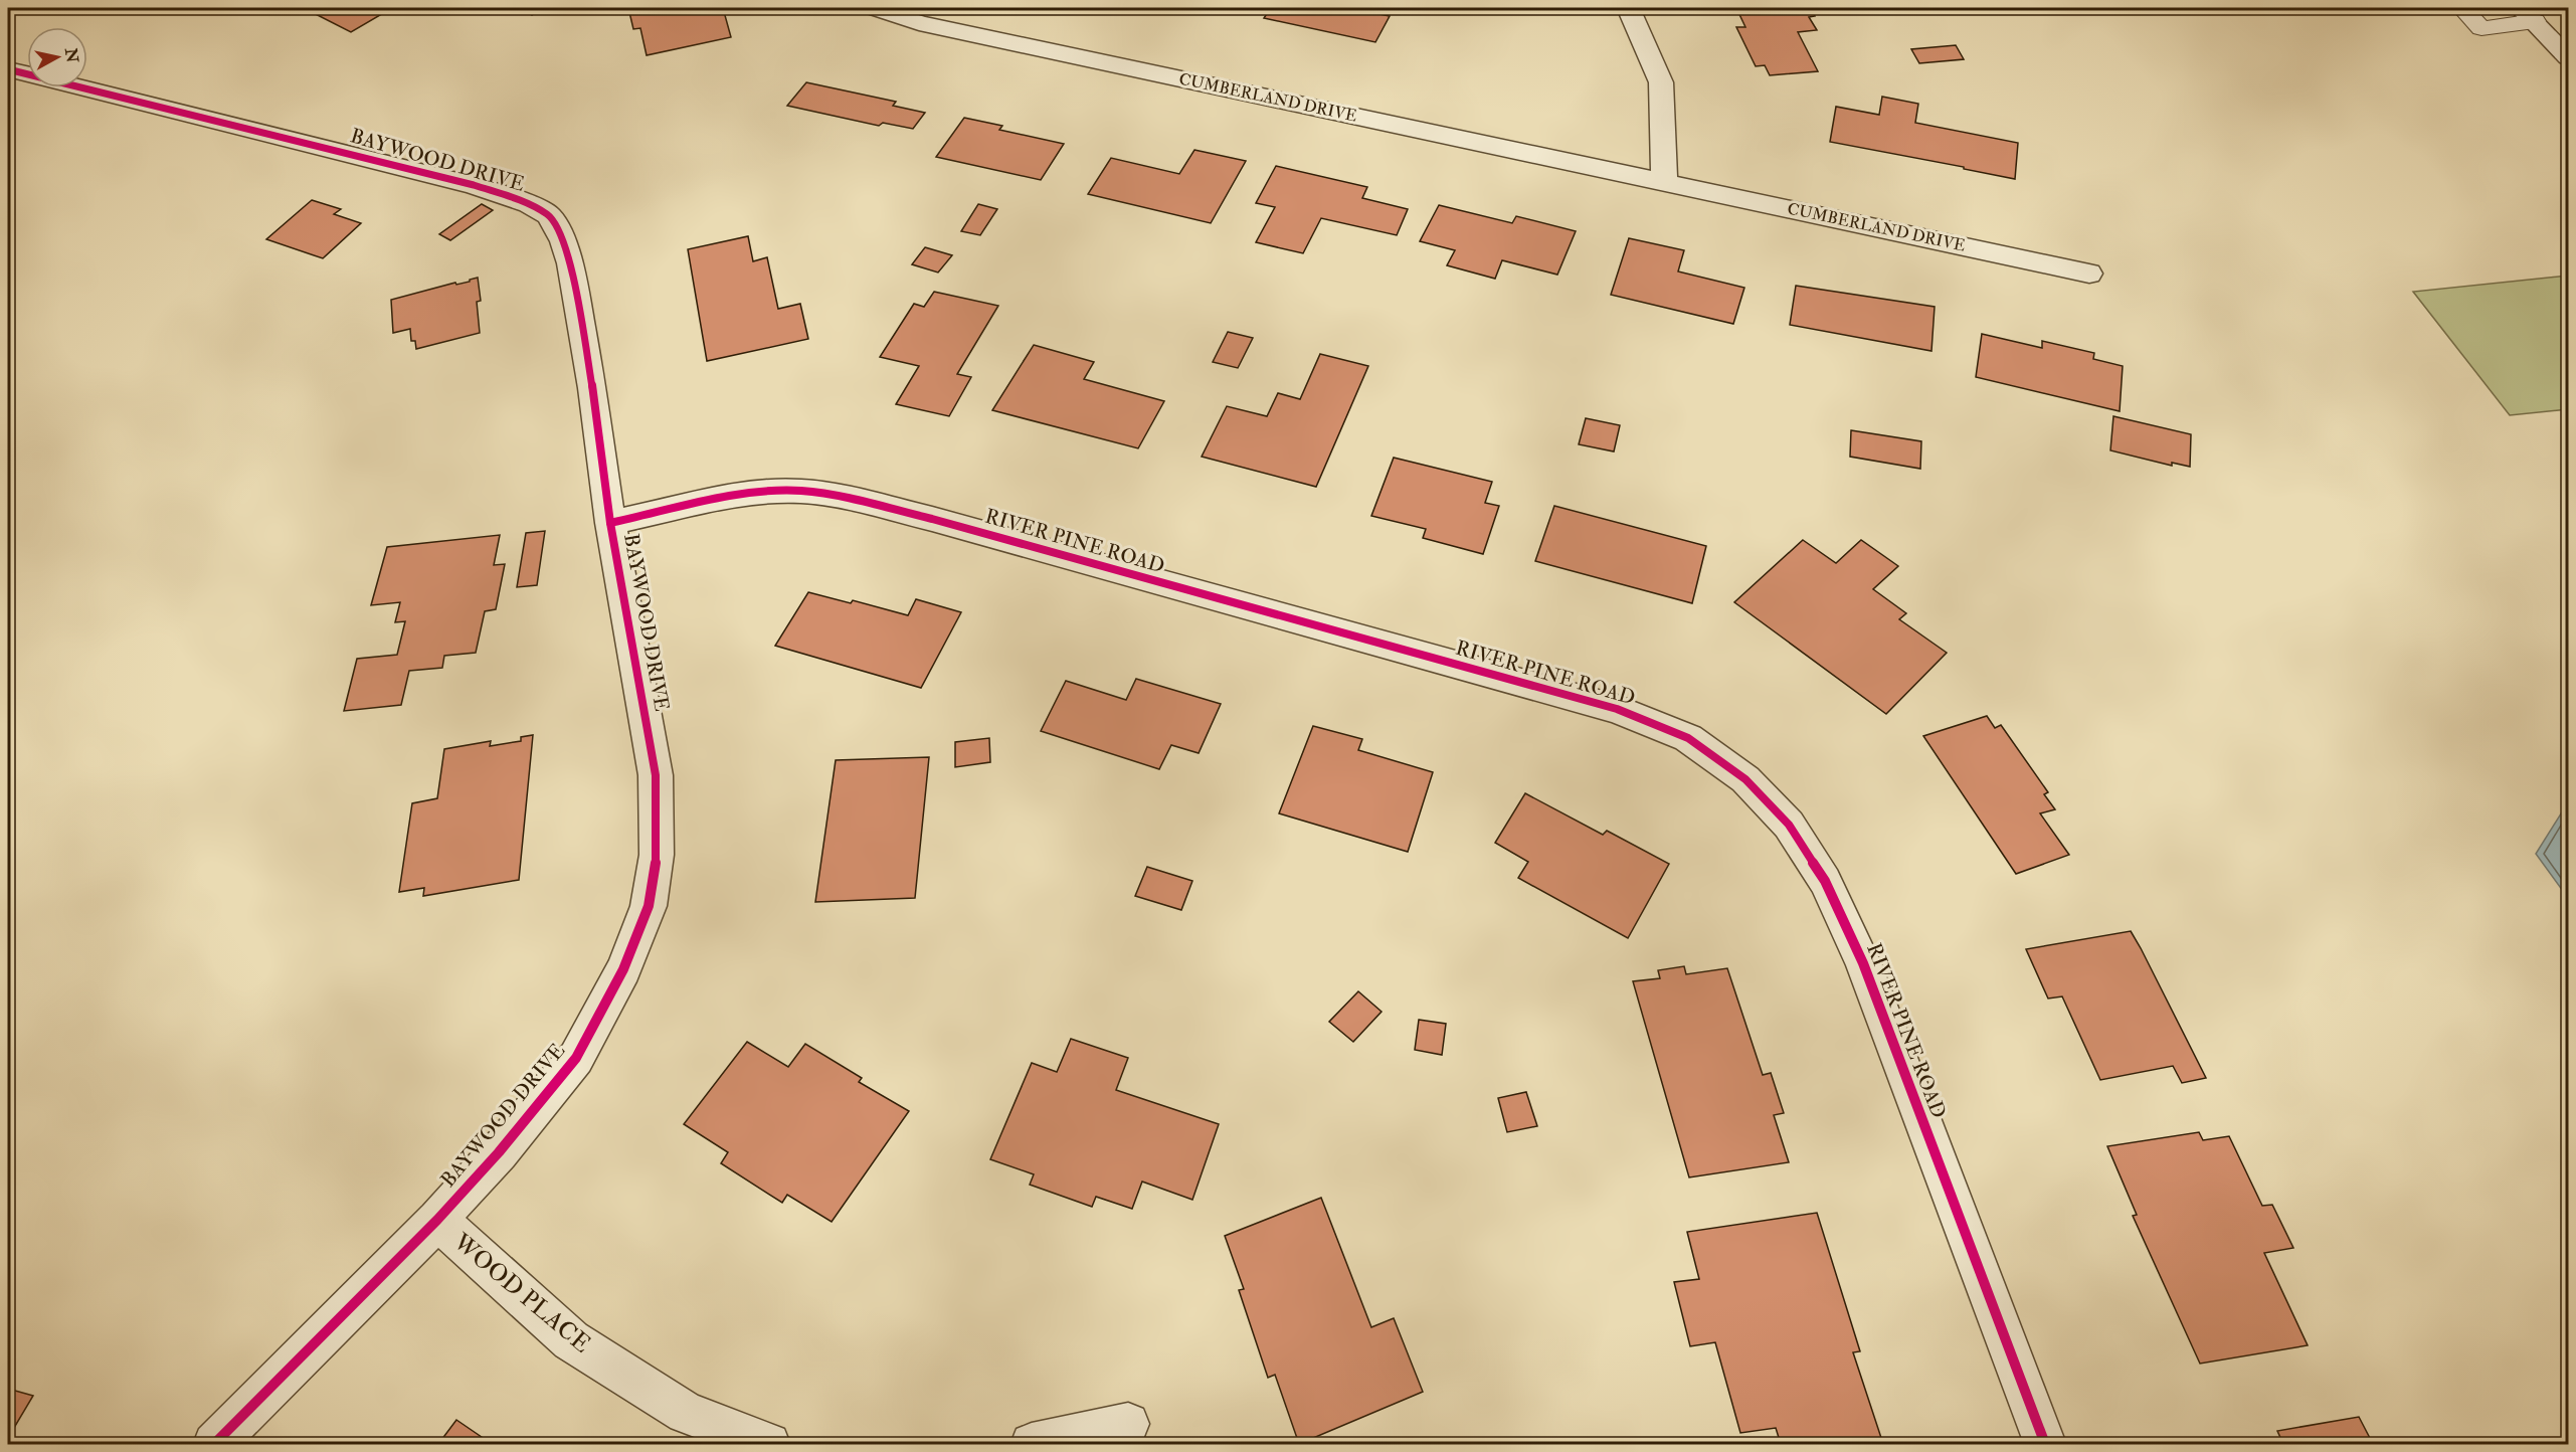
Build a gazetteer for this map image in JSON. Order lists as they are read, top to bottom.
{
  "streets": {
    "street": [
      "CUMBERLAND DRIVE",
      "BAYWOOD DRIVE",
      "RIVER PINE ROAD",
      "WOOD PLACE"
    ]
  },
  "crossings": [
    ["BAYWOOD DRIVE", "RIVER PINE ROAD"],
    ["BAYWOOD DRIVE", "WOOD PLACE"]
  ],
  "north": "right"
}
